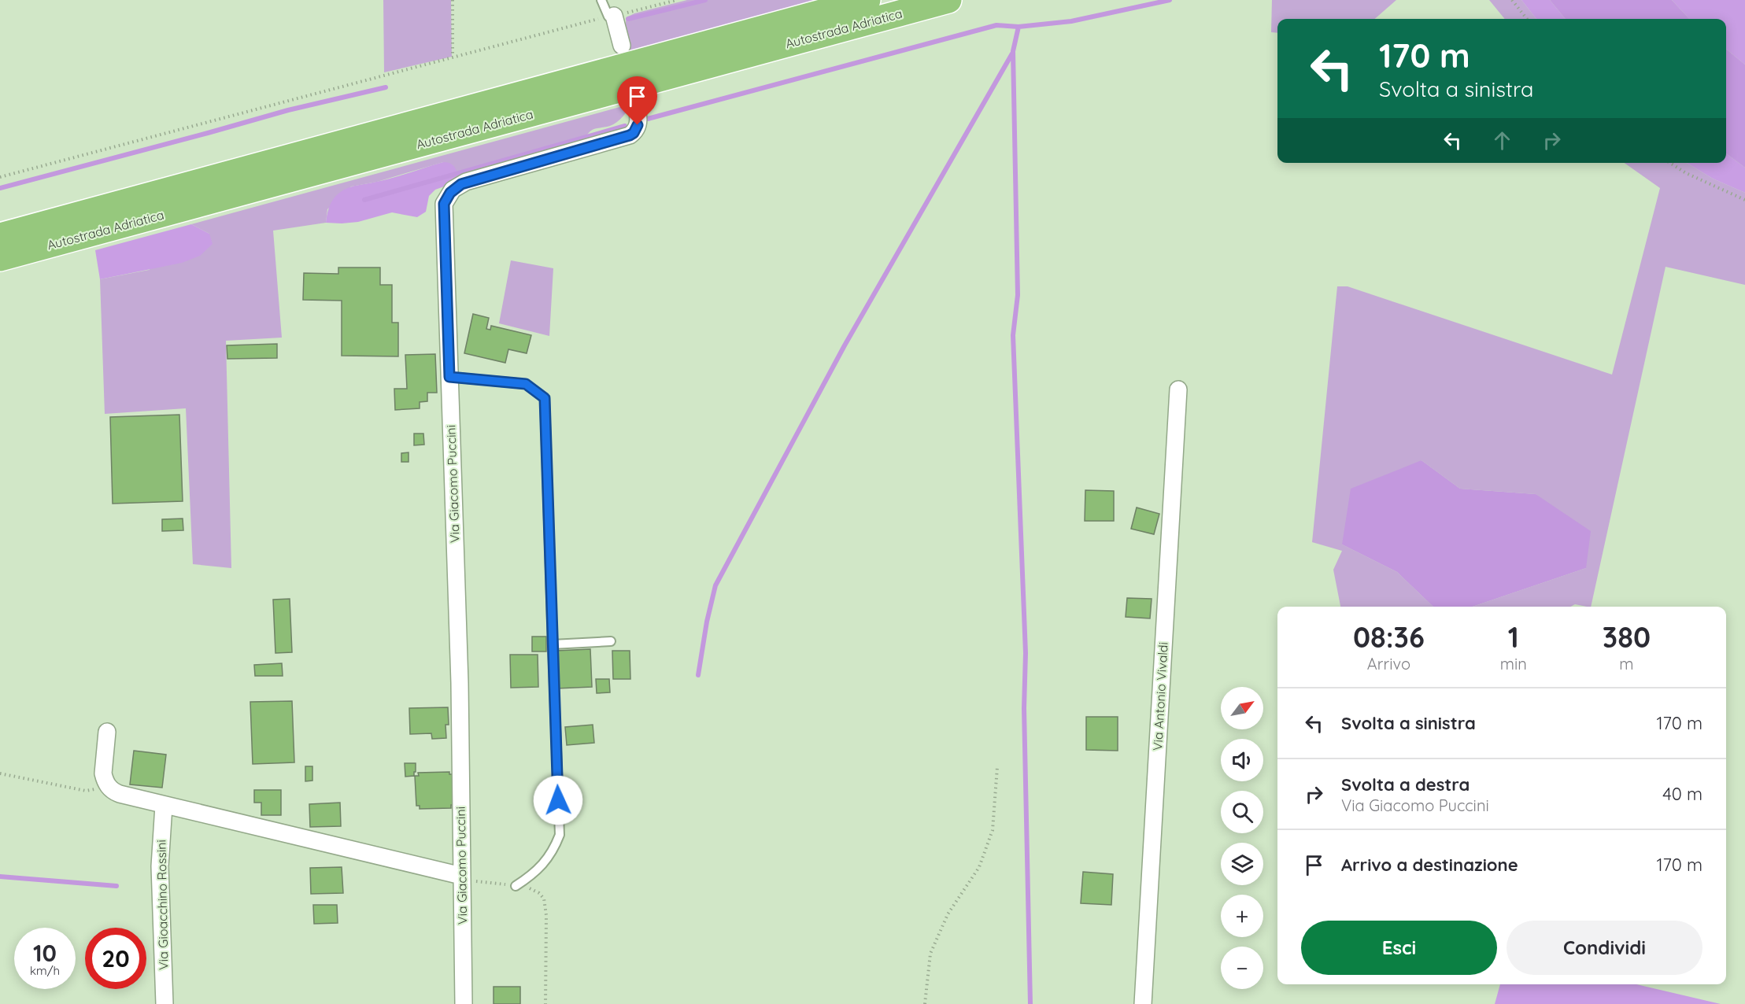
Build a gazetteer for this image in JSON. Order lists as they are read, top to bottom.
{
  "streets": {
    "highway": ["Autostrada Adriatica"],
    "street": ["Via Giacomo Puccini", "Via Antonio Vivaldi", "Via Gioacchino Rossini"]
  },
  "north": "top right",
  "page": {
    "turn": ["170 m", "Svolta a sinistra"],
    "eta": [
      "08:36",
      "Arrivo",
      "1",
      "min",
      "380",
      "m"
    ],
    "map_buttons": ["+", "−"],
    "list": [
      {
        "name": "Svolta a sinistra",
        "value": "170 m"
      },
      {
        "name": "Svolta a destra",
        "note": "Via Giacomo Puccini",
        "value": "40 m"
      },
      {
        "name": "Arrivo a destinazione",
        "value": "170 m"
      }
    ],
    "buttons": ["Esci", "Condividi"],
    "speed": "10 km/h",
    "limit": "20"
  }
}
